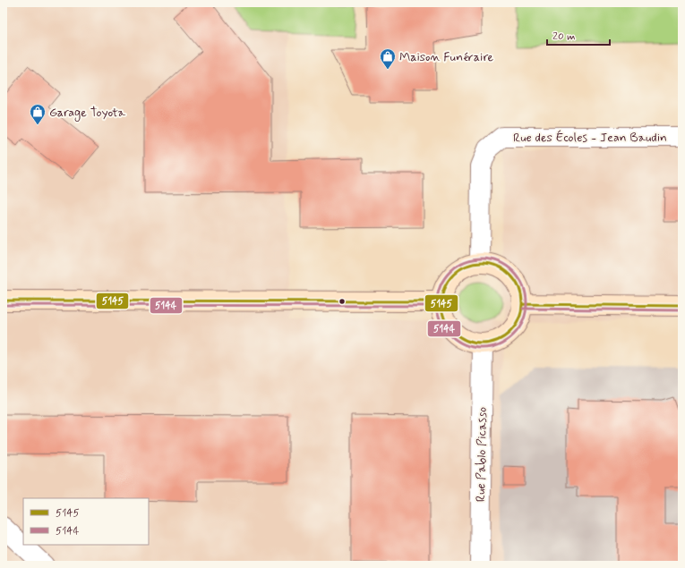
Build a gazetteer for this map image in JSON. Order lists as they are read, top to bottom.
{
  "streets": {
    "street": ["Rue des Écoles - Jean Baudin", "Rue Pablo Picasso"]
  },
  "crossings": [
    ["Rue des Écoles - Jean Baudin", "Rue Pablo Picasso"]
  ],
  "places": {
    "shop": ["Maison Funéraire", "Garage Toyota"]
  },
  "lines": ["transit line 5144", "transit line 5145"],
  "legend": ["5145", "5144"],
  "scale_bar": "20 m"
}
